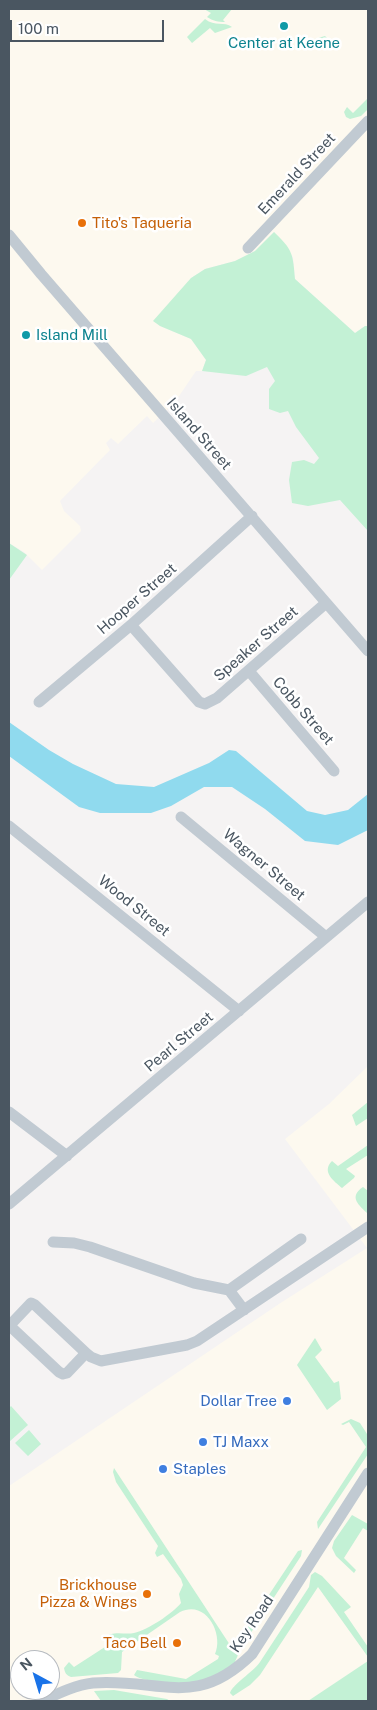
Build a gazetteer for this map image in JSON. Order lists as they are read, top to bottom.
{
  "streets": {
    "street": [
      "Emerald Street",
      "Island Street",
      "Hooper Street",
      "Speaker Street",
      "Cobb Street",
      "Wagner Street",
      "Wood Street",
      "Pearl Street",
      "Key Road"
    ]
  },
  "crossings": [
    ["Island Street", "Hooper Street"],
    ["Island Street", "Speaker Street"],
    ["Hooper Street", "Speaker Street"],
    ["Speaker Street", "Cobb Street"],
    ["Wagner Street", "Pearl Street"],
    ["Wood Street", "Pearl Street"]
  ],
  "places": [
    "Center at Keene",
    "Tito's Taqueria",
    "Island Mill",
    "Dollar Tree",
    "TJ Maxx",
    "Staples",
    "Brickhouse Pizza & Wings",
    "Taco Bell"
  ],
  "scale_bar": "100 m",
  "north": "top left"
}
